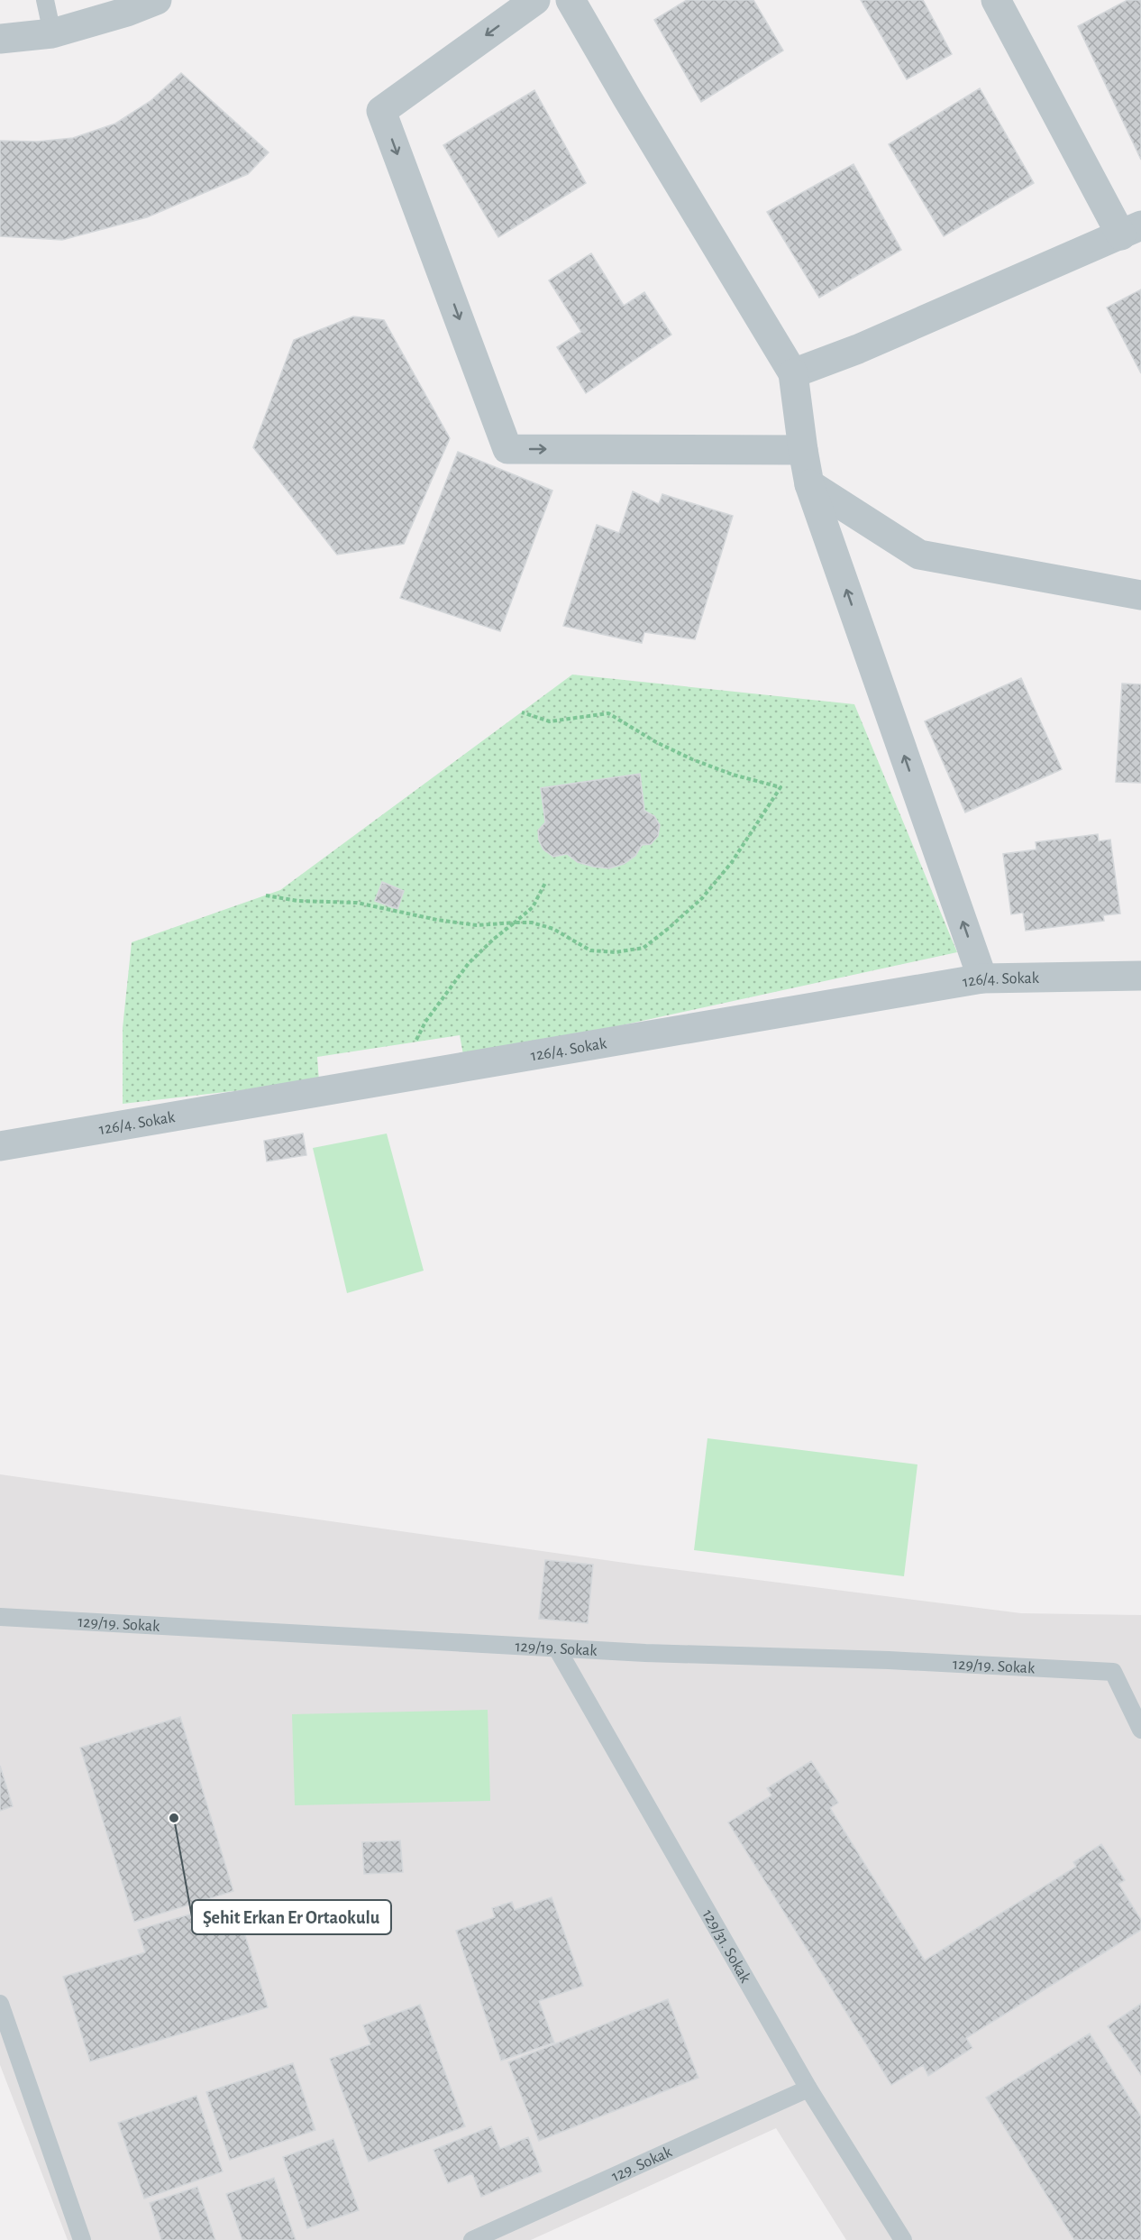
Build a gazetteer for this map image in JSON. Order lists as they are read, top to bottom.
{
  "streets": {
    "street": ["126/4. Sokak"],
    "lane": ["129/19. Sokak", "129/31. Sokak", "129. Sokak"]
  },
  "crossings": [
    ["129/19. Sokak", "129/31. Sokak"],
    ["129/31. Sokak", "129. Sokak"]
  ],
  "places": ["Şehit Erkan Er Ortaokulu"]
}
